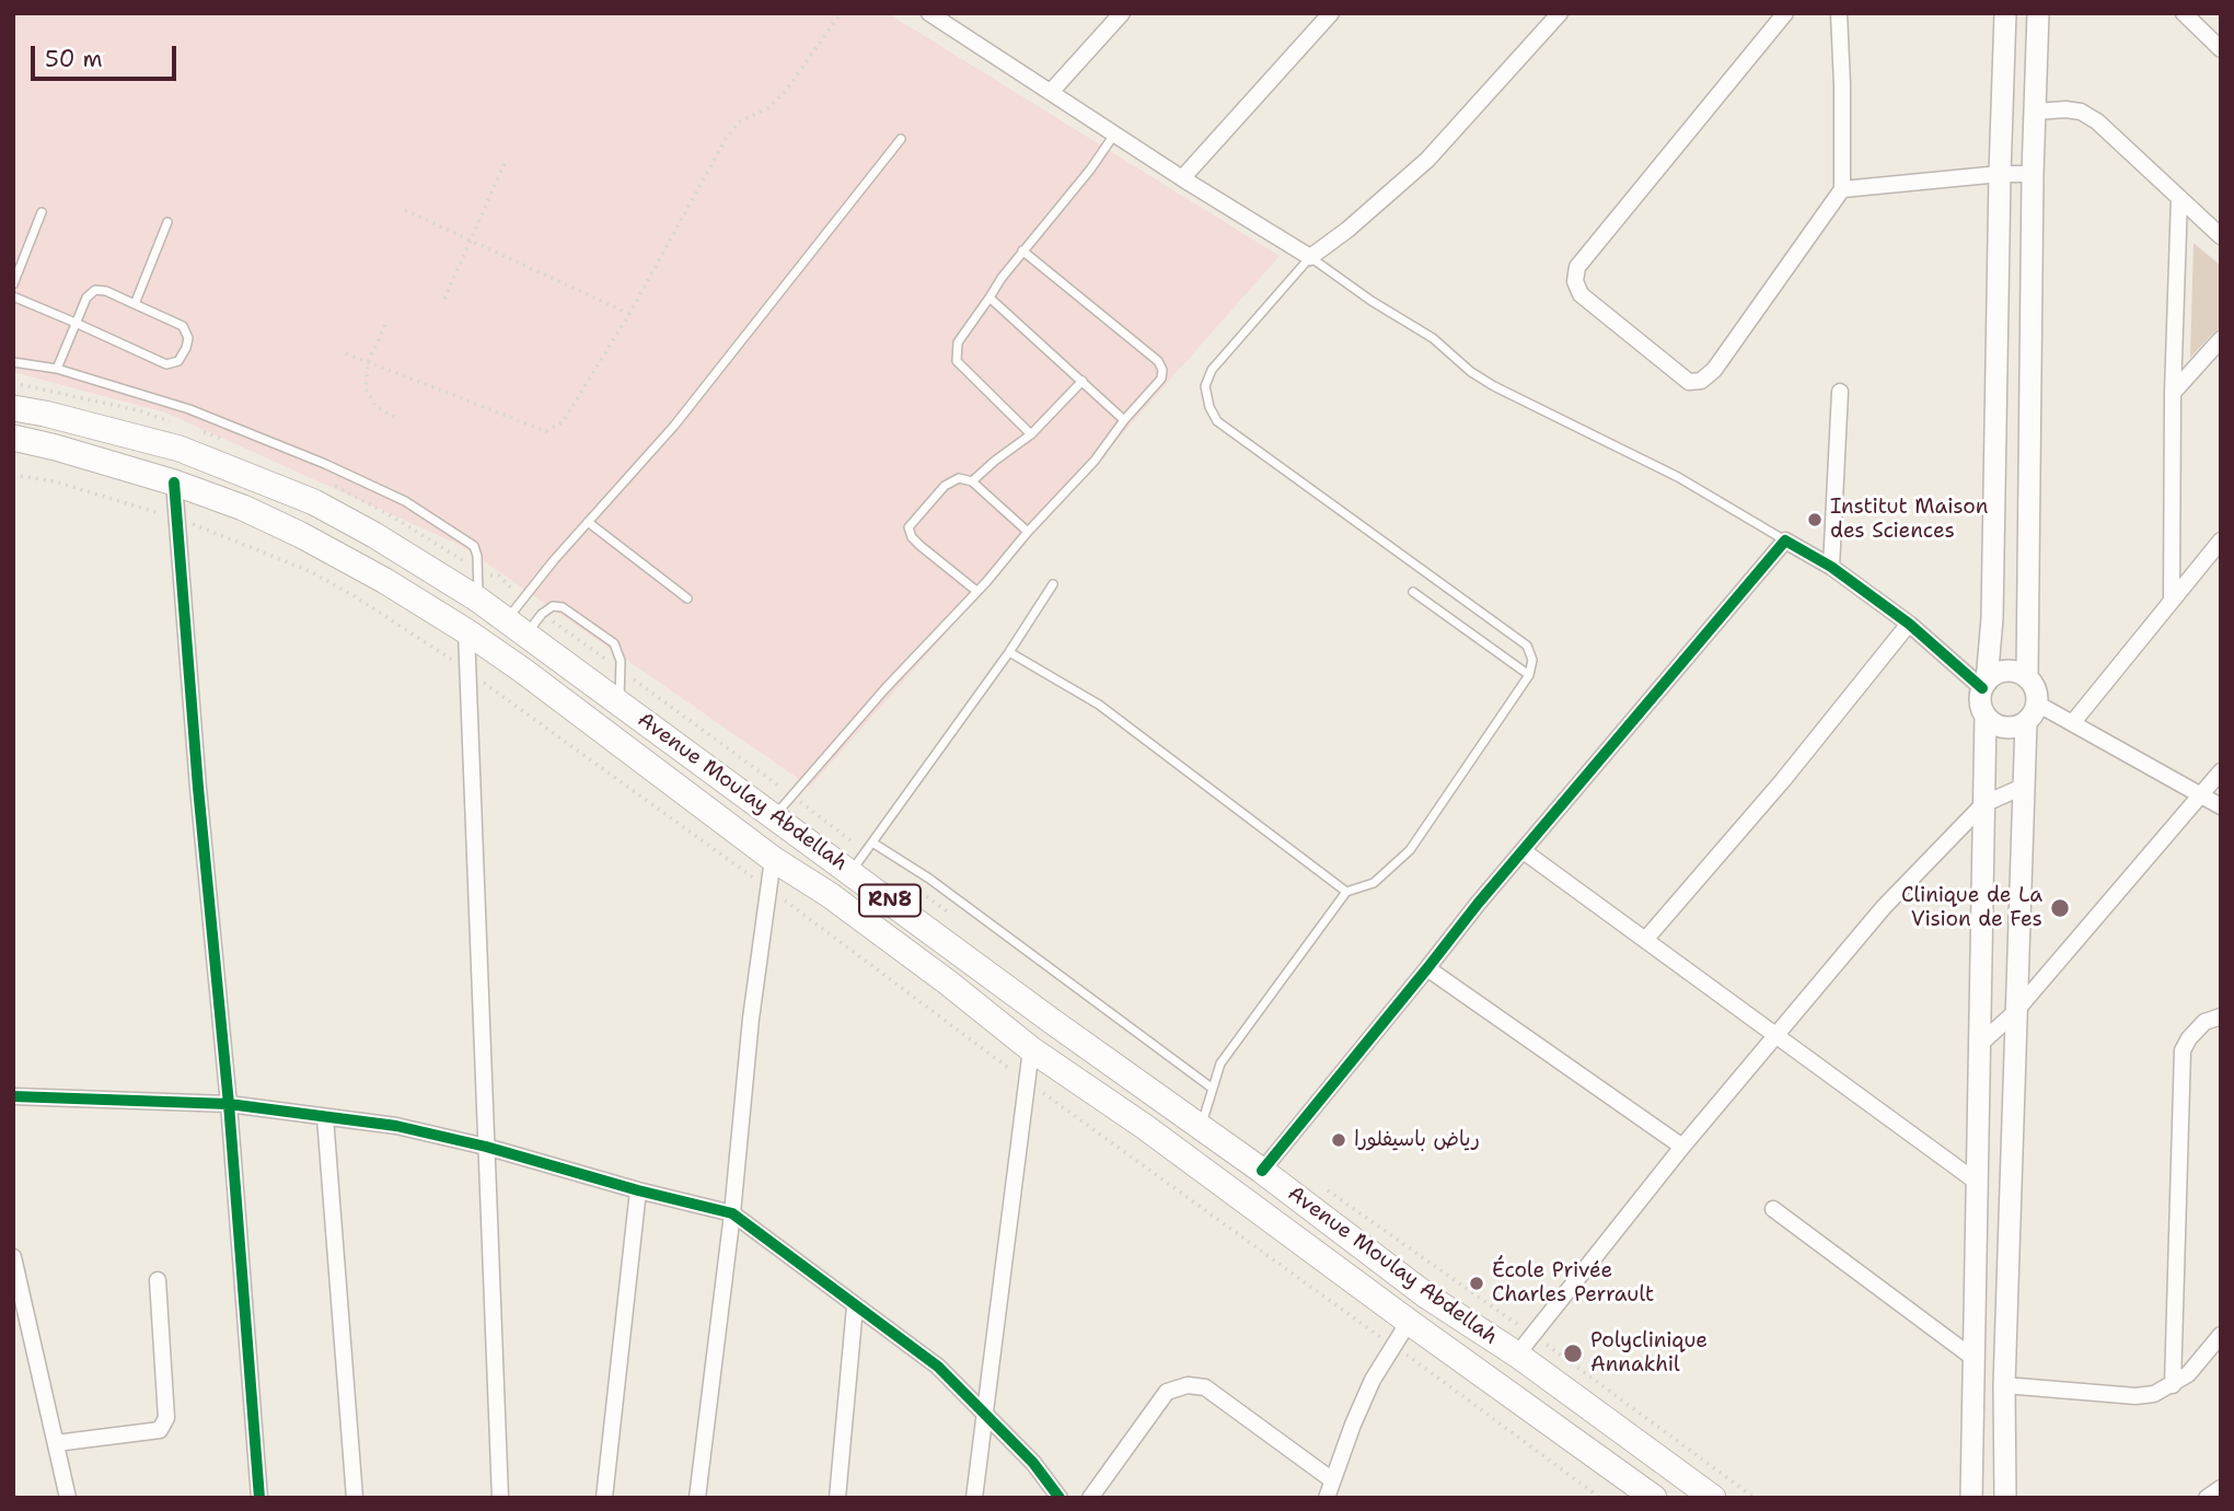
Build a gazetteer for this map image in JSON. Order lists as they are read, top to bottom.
{
  "streets": {
    "main road": ["Avenue Moulay Abdellah", "RN8"]
  },
  "places": [
    "Institut Maison des Sciences",
    "Clinique de La Vision de Fes",
    "رياض باسيفلورا",
    "École Privée Charles Perrault",
    "Polyclinique Annakhil"
  ],
  "scale_bar": "50 m"
}
